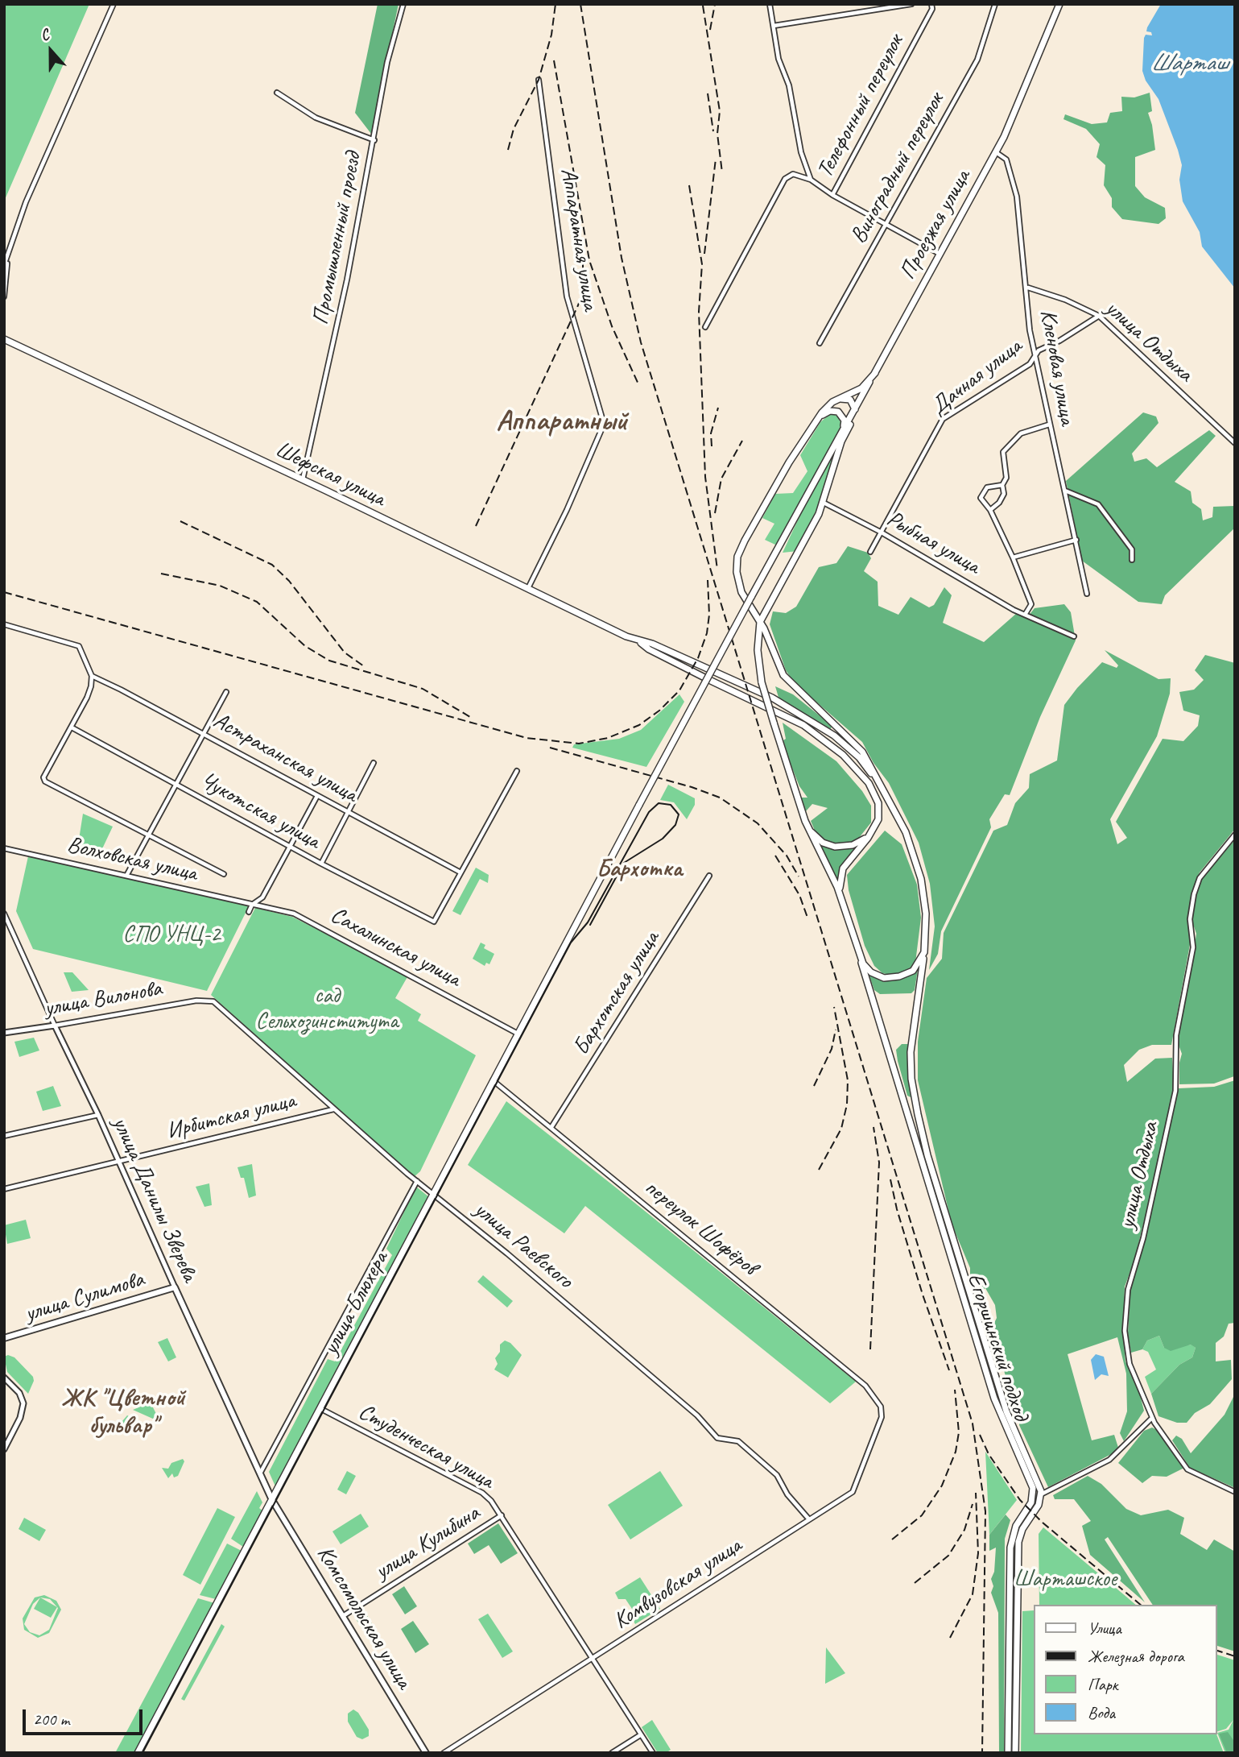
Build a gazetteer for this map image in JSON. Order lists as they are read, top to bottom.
{
  "streets": {
    "main road": [
      "Проезжая улица",
      "Шефская улица",
      "улица Данилы Зверева",
      "улица Сулимова",
      "улица Блюхера",
      "Егоршинский подход",
      "Комсомольская улица"
    ],
    "street": [
      "Телефонный переулок",
      "Виноградный переулок",
      "Промышленный проезд",
      "Аппаратная улица",
      "улица Отдыха",
      "Кленовая улица",
      "Дачная улица",
      "Рыбная улица",
      "Астраханская улица",
      "Чукотская улица",
      "Волховская улица",
      "Сахалинская улица",
      "Бархотская улица",
      "улица Вилонова",
      "Ирбитская улица",
      "переулок Шофёров",
      "улица Раевского",
      "Студенческая улица",
      "улица Кулибина",
      "Комвузовская улица"
    ]
  },
  "crossings": [
    ["Проезжая улица", "Кленовая улица"],
    ["Проезжая улица", "улица Блюхера"],
    ["Промышленный проезд", "Шефская улица"],
    ["Аппаратная улица", "Шефская улица"],
    ["улица Отдыха", "Кленовая улица"],
    ["улица Отдыха", "Дачная улица"],
    ["Кленовая улица", "Дачная улица"],
    ["Дачная улица", "Рыбная улица"],
    ["Астраханская улица", "Чукотская улица"],
    ["Волховская улица", "Сахалинская улица"],
    ["Сахалинская улица", "улица Блюхера"],
    ["Бархотская улица", "переулок Шофёров"],
    ["улица Вилонова", "улица Данилы Зверева"],
    ["улица Вилонова", "улица Раевского"],
    ["Ирбитская улица", "улица Данилы Зверева"],
    ["Ирбитская улица", "улица Раевского"],
    ["улица Данилы Зверева", "улица Сулимова"],
    ["улица Данилы Зверева", "улица Блюхера"],
    ["улица Данилы Зверева", "Комсомольская улица"],
    ["переулок Шофёров", "улица Блюхера"],
    ["переулок Шофёров", "Комвузовская улица"],
    ["улица Раевского", "улица Блюхера"],
    ["улица Раевского", "Комвузовская улица"],
    ["улица Блюхера", "Студенческая улица"],
    ["улица Блюхера", "Комсомольская улица"],
    ["Студенческая улица", "улица Кулибина"],
    ["Студенческая улица", "Комвузовская улица"],
    ["улица Кулибина", "Комсомольская улица"]
  ],
  "districts": ["Аппаратный", "Бархотка", "ЖК \"Цветной бульвар\""],
  "water": ["Шарташ"],
  "parks": ["СПО УНЦ-2", "сад Сельхозинститута", "Шарташское"],
  "legend": [
    "Улица",
    "Железная дорога",
    "Парк",
    "Вода"
  ],
  "scale_bar": "200 m",
  "north": "top"
}
